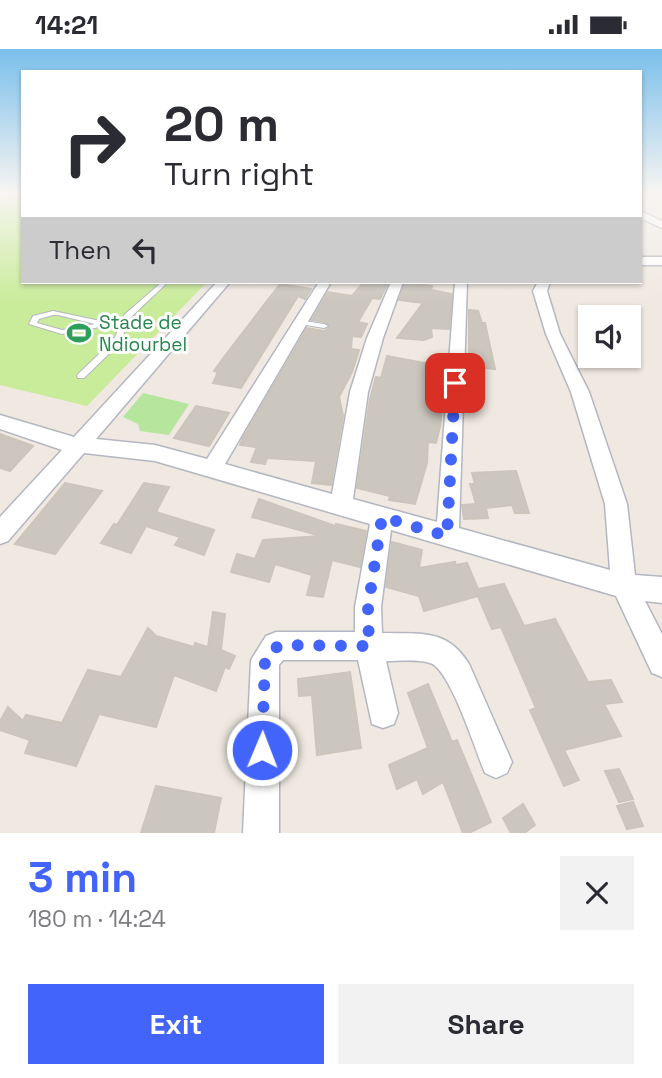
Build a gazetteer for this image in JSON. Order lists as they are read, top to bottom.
{
  "places": {
    "sports": ["Stade de Ndiourbel"]
  },
  "page": {
    "status": "14:21",
    "turn": ["20 m", "Turn right"],
    "then": "Then",
    "heading": ["3 min", "180 m · 14:24"],
    "buttons": ["Exit", "Share"]
  }
}
